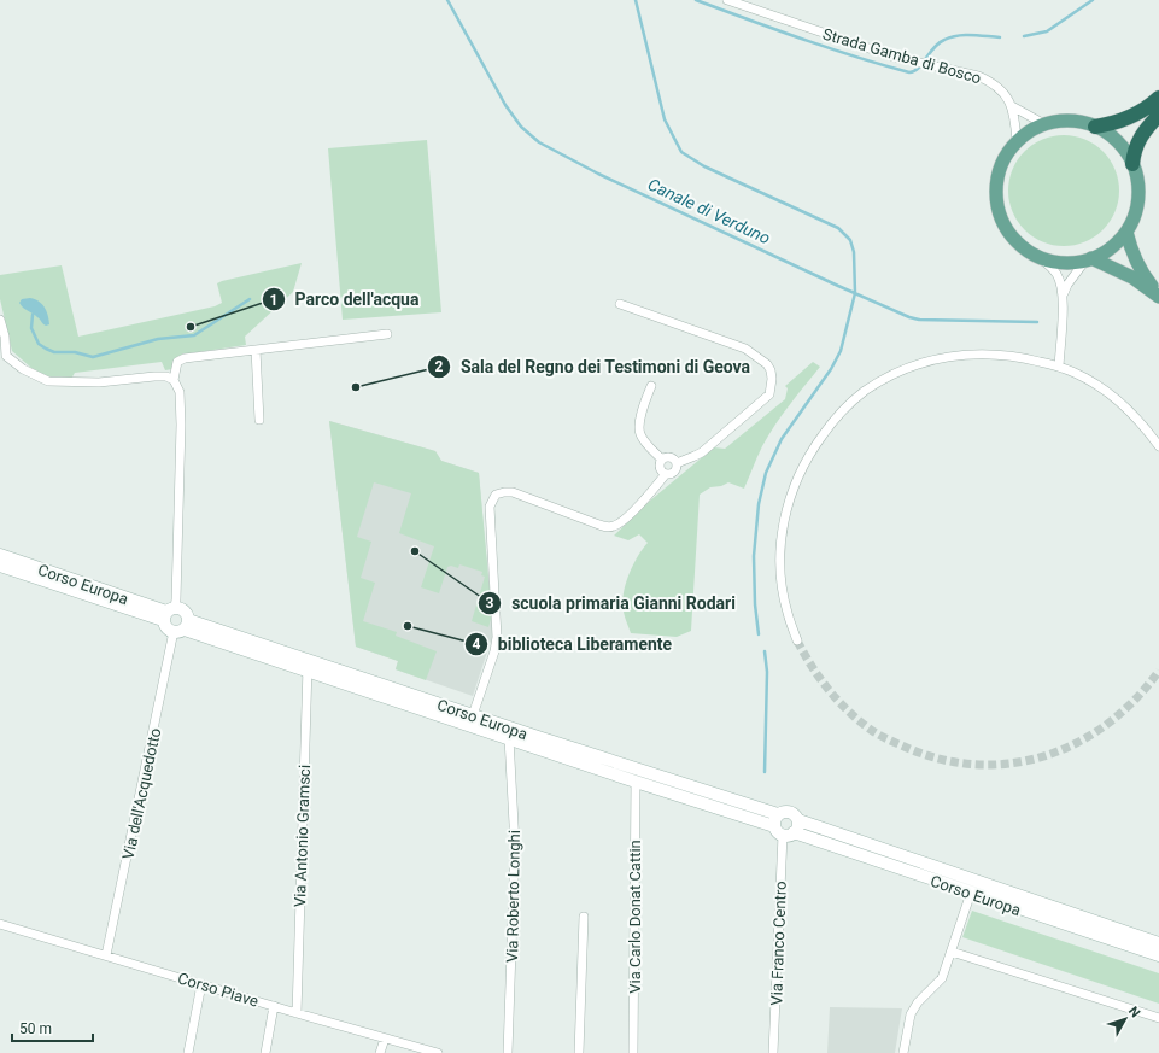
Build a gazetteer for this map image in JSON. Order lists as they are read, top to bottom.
{
  "streets": {
    "main road": ["Corso Europa"],
    "street": [
      "Strada Gamba di Bosco",
      "Via dell'Acquedotto",
      "Via Antonio Gramsci",
      "Via Roberto Longhi",
      "Via Carlo Donat Cattin",
      "Via Franco Centro",
      "Corso Piave"
    ]
  },
  "crossings": [
    ["Corso Europa", "Via dell'Acquedotto"],
    ["Corso Europa", "Via Antonio Gramsci"],
    ["Corso Europa", "Via Roberto Longhi"],
    ["Corso Europa", "Via Carlo Donat Cattin"],
    ["Corso Europa", "Via Franco Centro"],
    ["Via dell'Acquedotto", "Corso Piave"],
    ["Via Antonio Gramsci", "Corso Piave"]
  ],
  "water": ["Canale di Verduno"],
  "places": [
    "Parco dell'acqua",
    "Sala del Regno dei Testimoni di Geova",
    "scuola primaria Gianni Rodari",
    "biblioteca Liberamente"
  ],
  "scale_bar": "50 m",
  "north": "top right"
}
